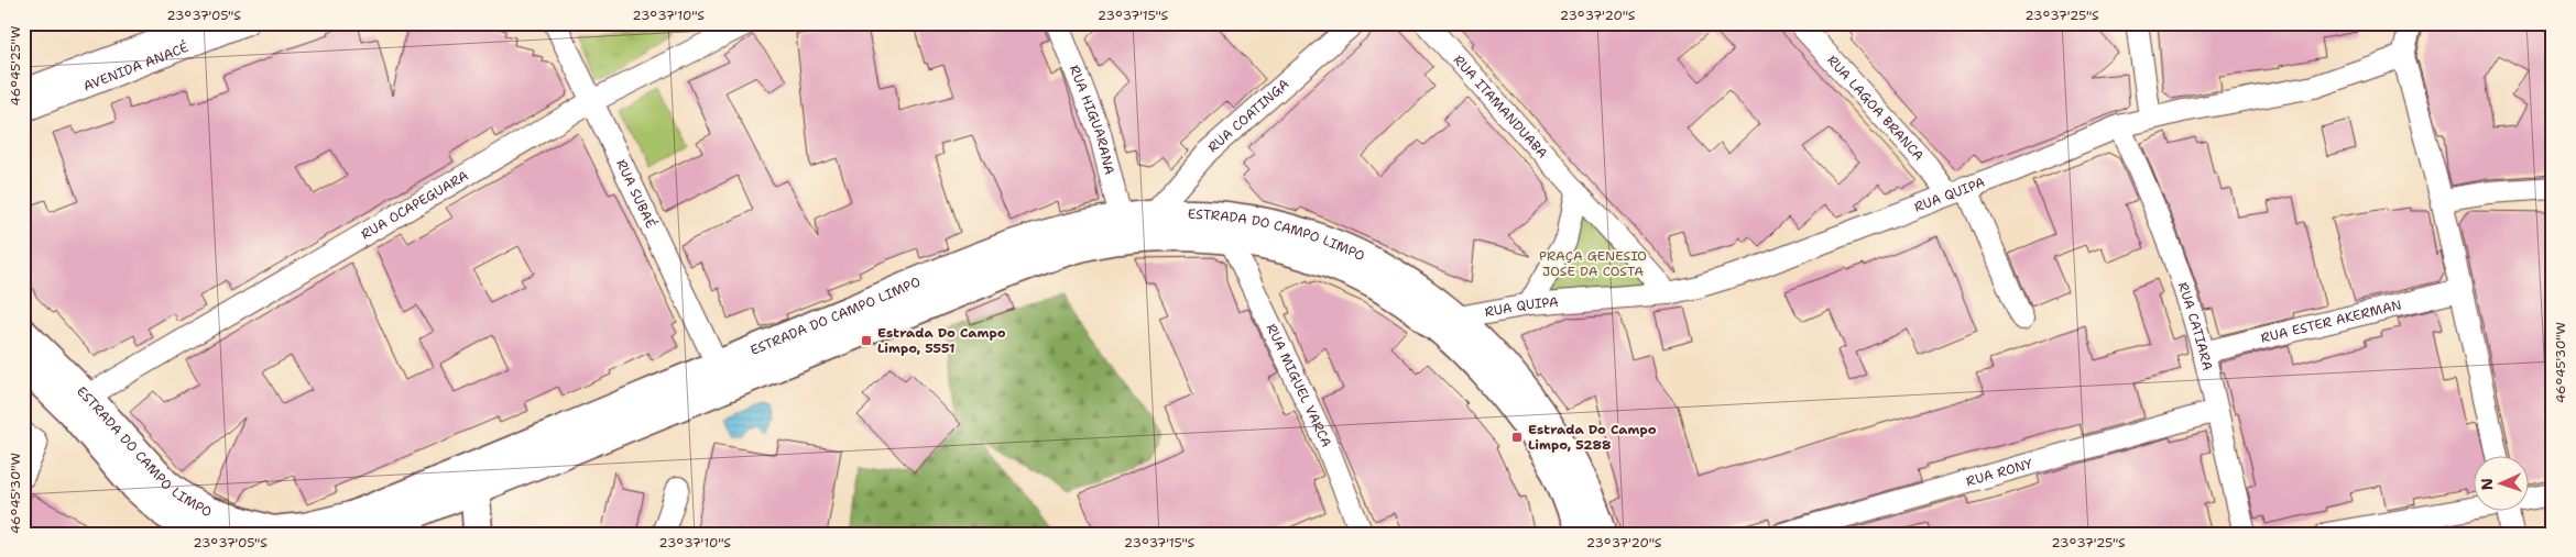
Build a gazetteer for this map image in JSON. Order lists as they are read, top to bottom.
{
  "streets": {
    "main road": ["ESTRADA DO CAMPO LIMPO"],
    "street": [
      "AVENIDA ANACÉ",
      "RUA ITAMANDUABA",
      "RUA LAGOA BRANCA",
      "RUA COATINGA",
      "RUA HIGUARANA",
      "RUA SUBAÉ",
      "RUA QUIPA",
      "RUA OCAPEGUARA",
      "RUA ESTER AKERMAN",
      "RUA CATIARA",
      "RUA MIGUEL VARCA",
      "RUA RONY"
    ]
  },
  "crossings": [
    ["RUA ITAMANDUABA", "RUA QUIPA"],
    ["RUA LAGOA BRANCA", "RUA QUIPA"],
    ["RUA COATINGA", "ESTRADA DO CAMPO LIMPO"],
    ["RUA HIGUARANA", "ESTRADA DO CAMPO LIMPO"],
    ["RUA SUBAÉ", "RUA OCAPEGUARA"],
    ["RUA SUBAÉ", "ESTRADA DO CAMPO LIMPO"],
    ["RUA QUIPA", "ESTRADA DO CAMPO LIMPO"],
    ["RUA QUIPA", "RUA CATIARA"],
    ["RUA OCAPEGUARA", "ESTRADA DO CAMPO LIMPO"],
    ["ESTRADA DO CAMPO LIMPO", "RUA MIGUEL VARCA"],
    ["RUA ESTER AKERMAN", "RUA CATIARA"],
    ["RUA CATIARA", "RUA RONY"]
  ],
  "parks": ["PRAÇA GENESIO JOSE DA COSTA"],
  "places": {
    "transit": ["Estrada Do Campo Limpo, 5551", "Estrada Do Campo Limpo, 5288"]
  },
  "north": "left",
  "coordinates": [
    "23°37'05\"S",
    "23°37'10\"S",
    "23°37'15\"S",
    "23°37'20\"S",
    "23°37'25\"S",
    "46°45'25\"W",
    "46°45'30\"W"
  ]
}
